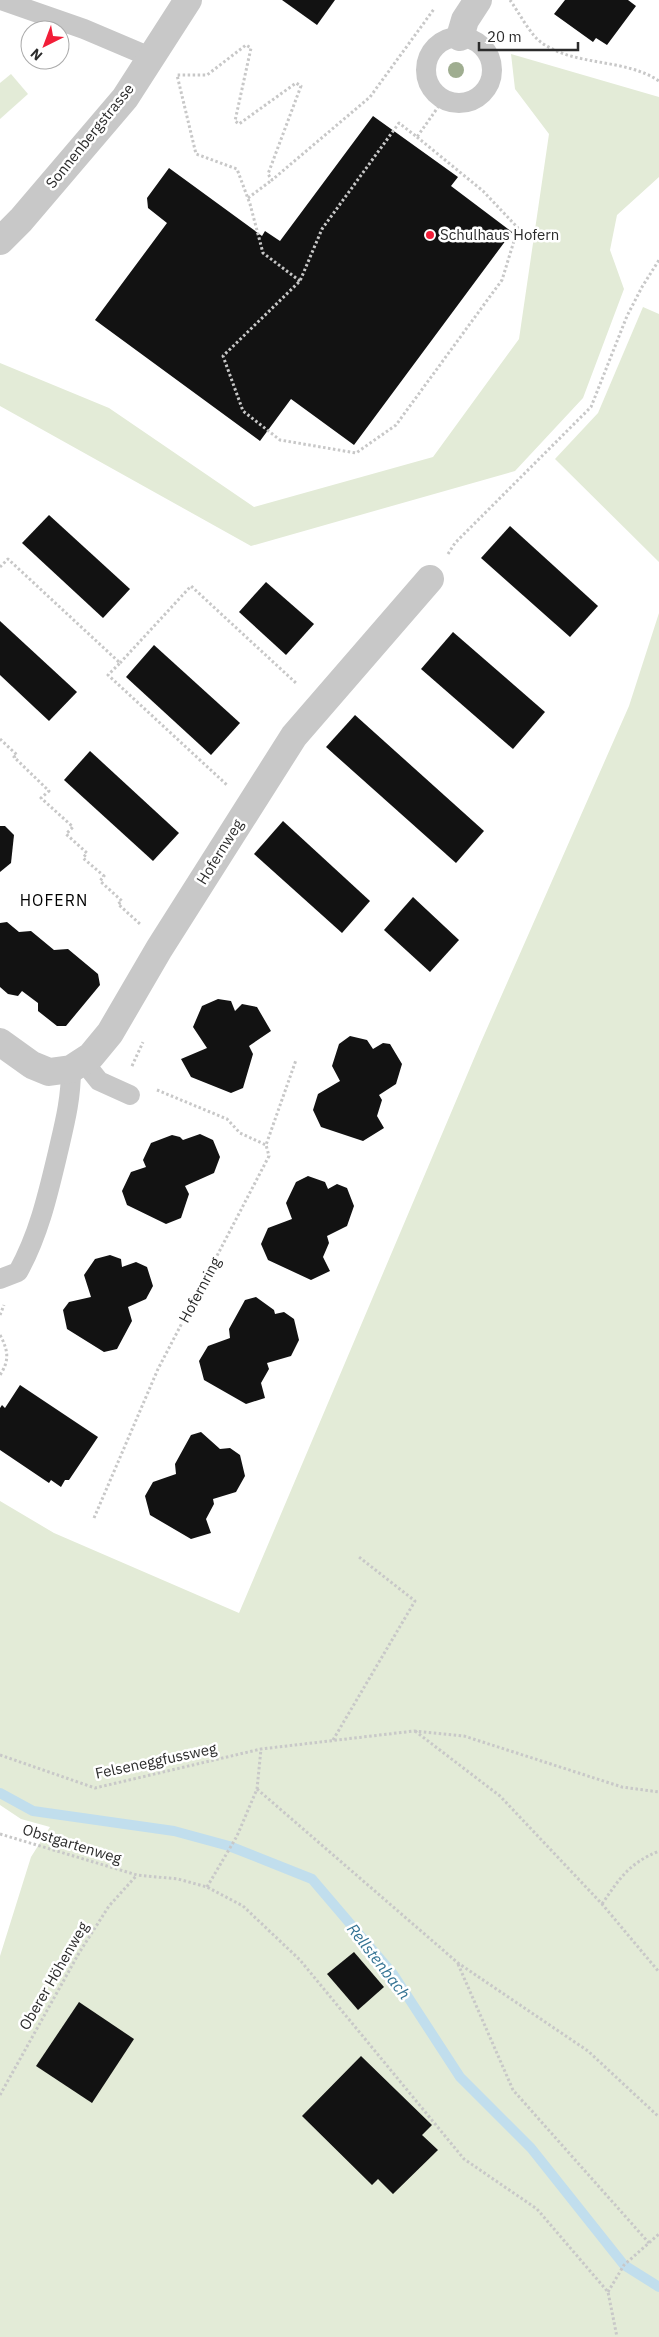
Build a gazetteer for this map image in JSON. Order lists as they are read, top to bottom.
{
  "streets": {
    "street": ["Sonnenbergstrasse", "Hofernweg"],
    "path": [
      "Hofernring",
      "Felseneggfussweg",
      "Obstgartenweg",
      "Oberer Höhenweg"
    ]
  },
  "crossings": [
    ["Obstgartenweg", "Oberer Höhenweg"]
  ],
  "districts": ["HOFERN"],
  "water": ["Rellstenbach"],
  "places": ["Schulhaus Hofern"],
  "scale_bar": "20 m",
  "north": "bottom left"
}
